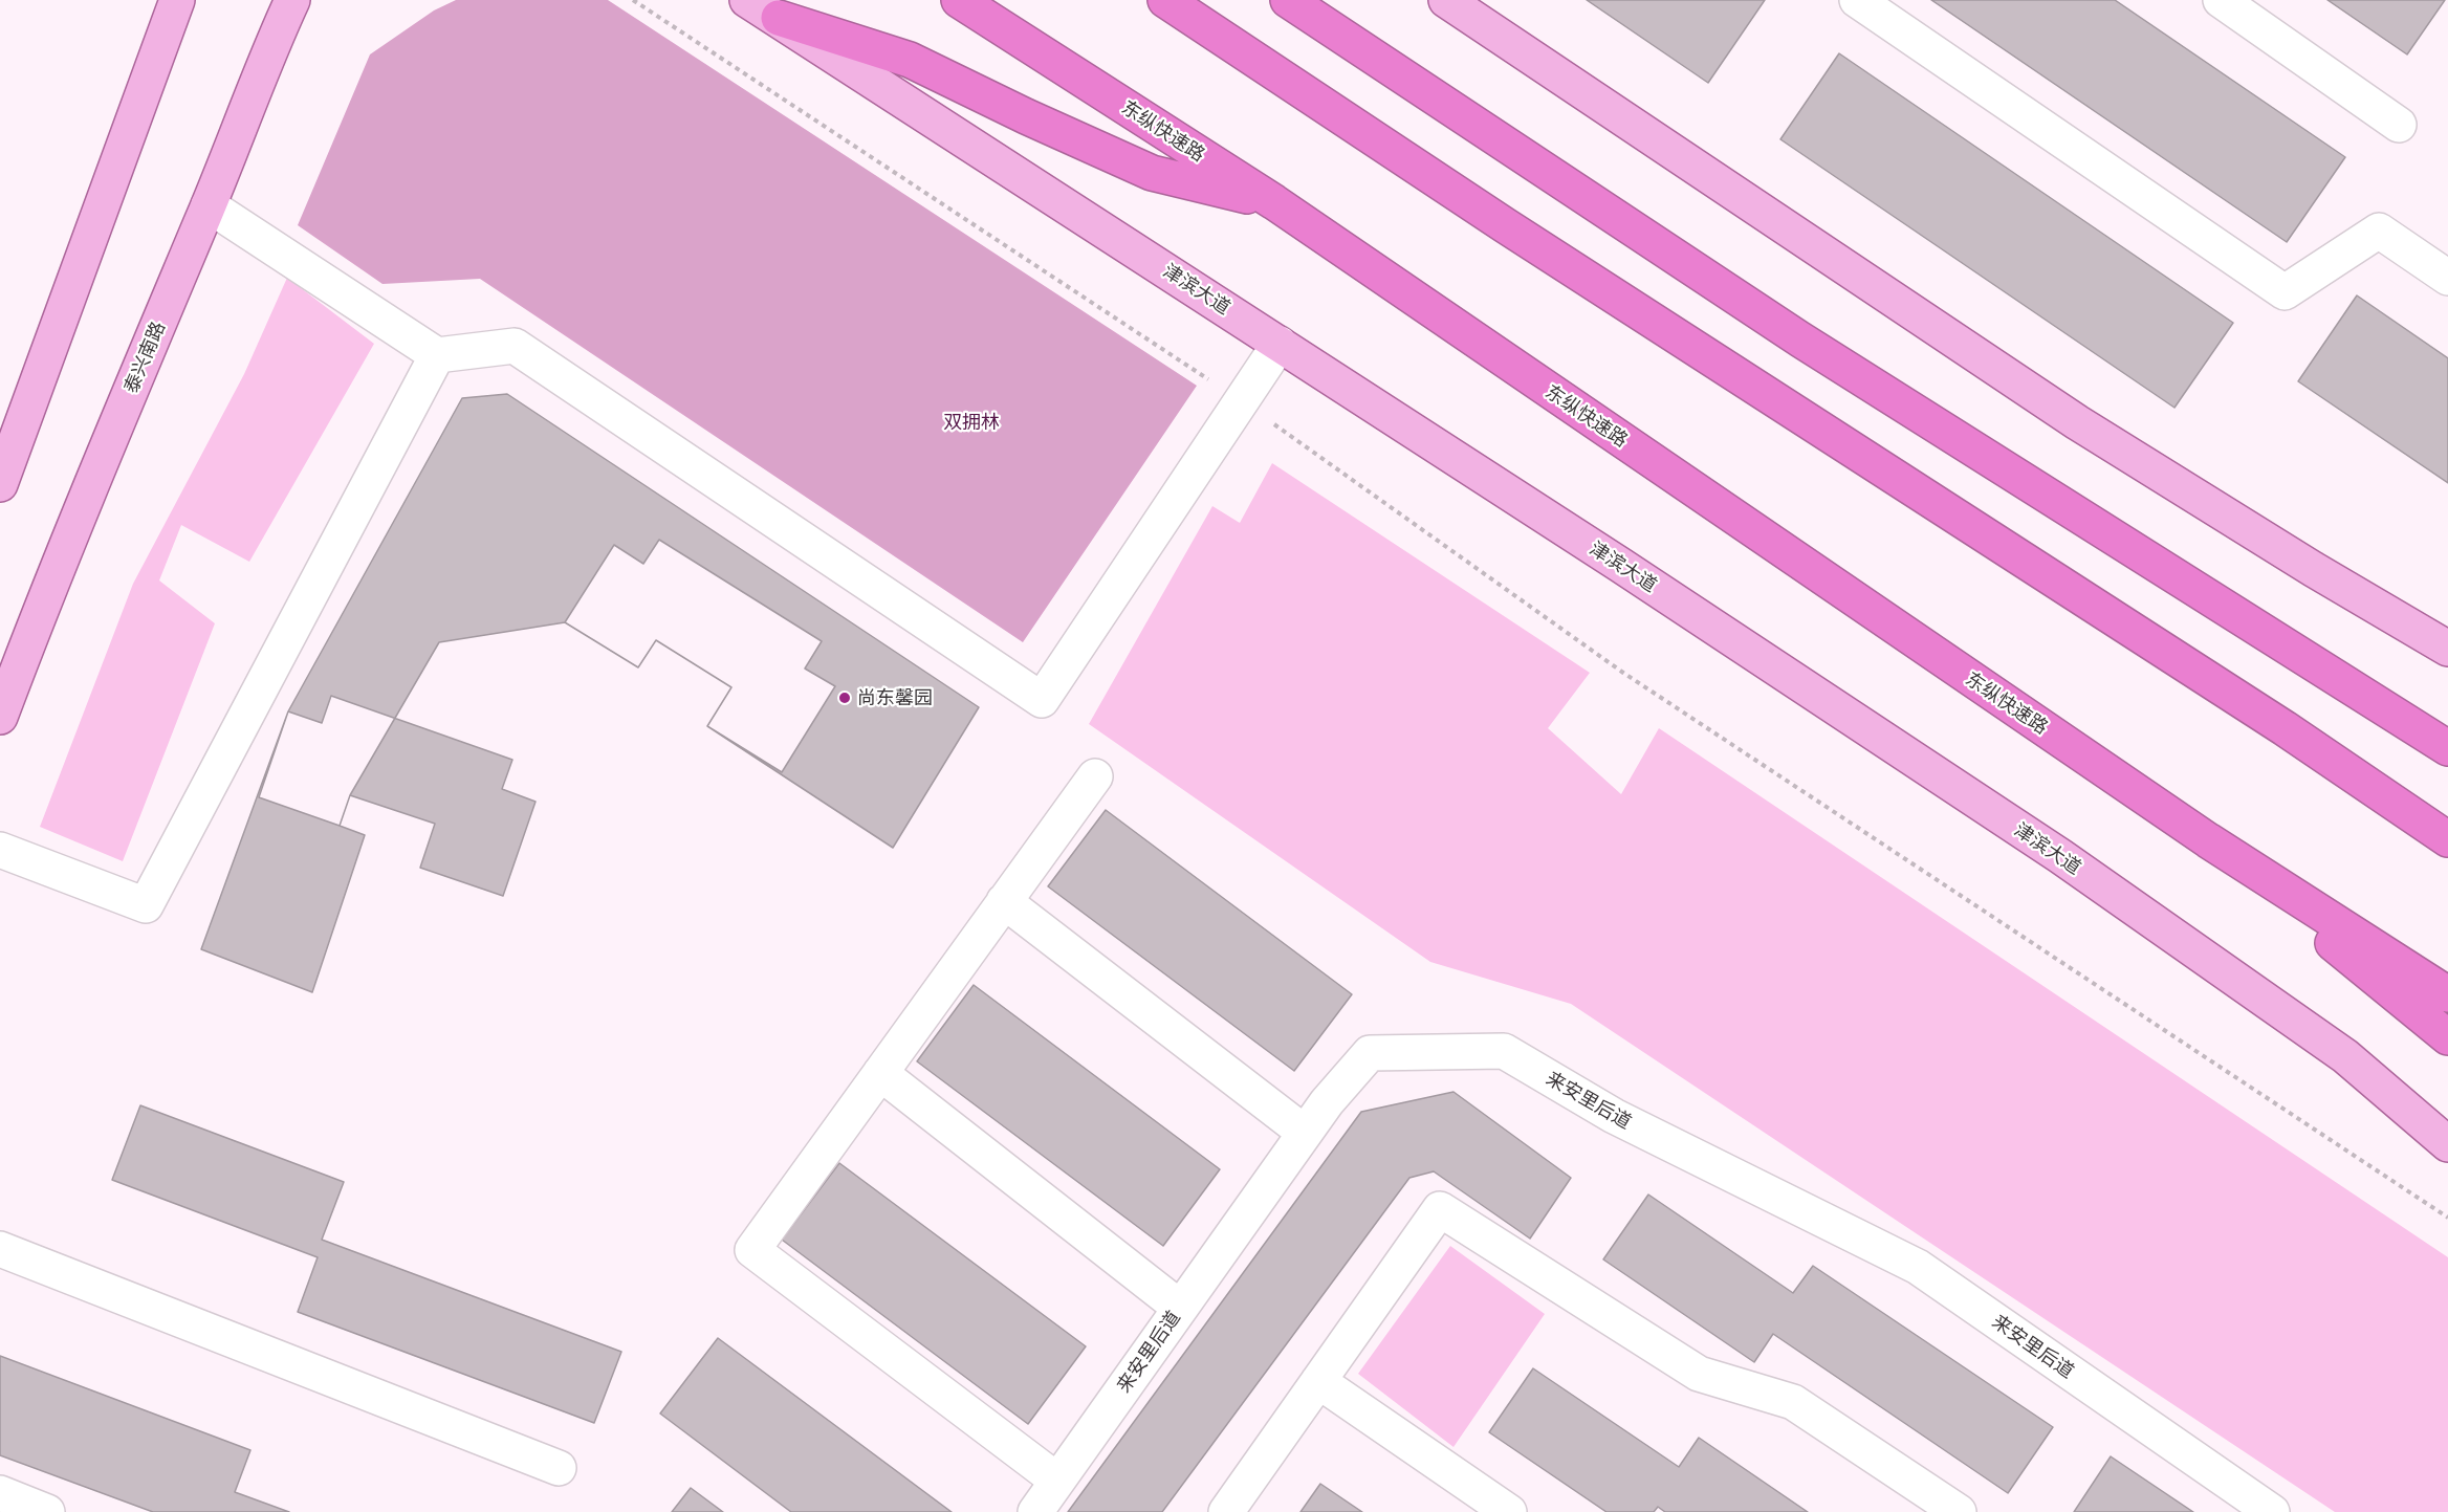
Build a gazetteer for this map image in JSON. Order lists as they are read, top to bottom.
{
  "streets": {
    "highway": ["东纵快速路"],
    "main road": ["津滨大道", "泰兴南路"],
    "street": ["来安里后道"]
  },
  "parks": ["双拥林"],
  "places": ["尚东馨园"]
}
